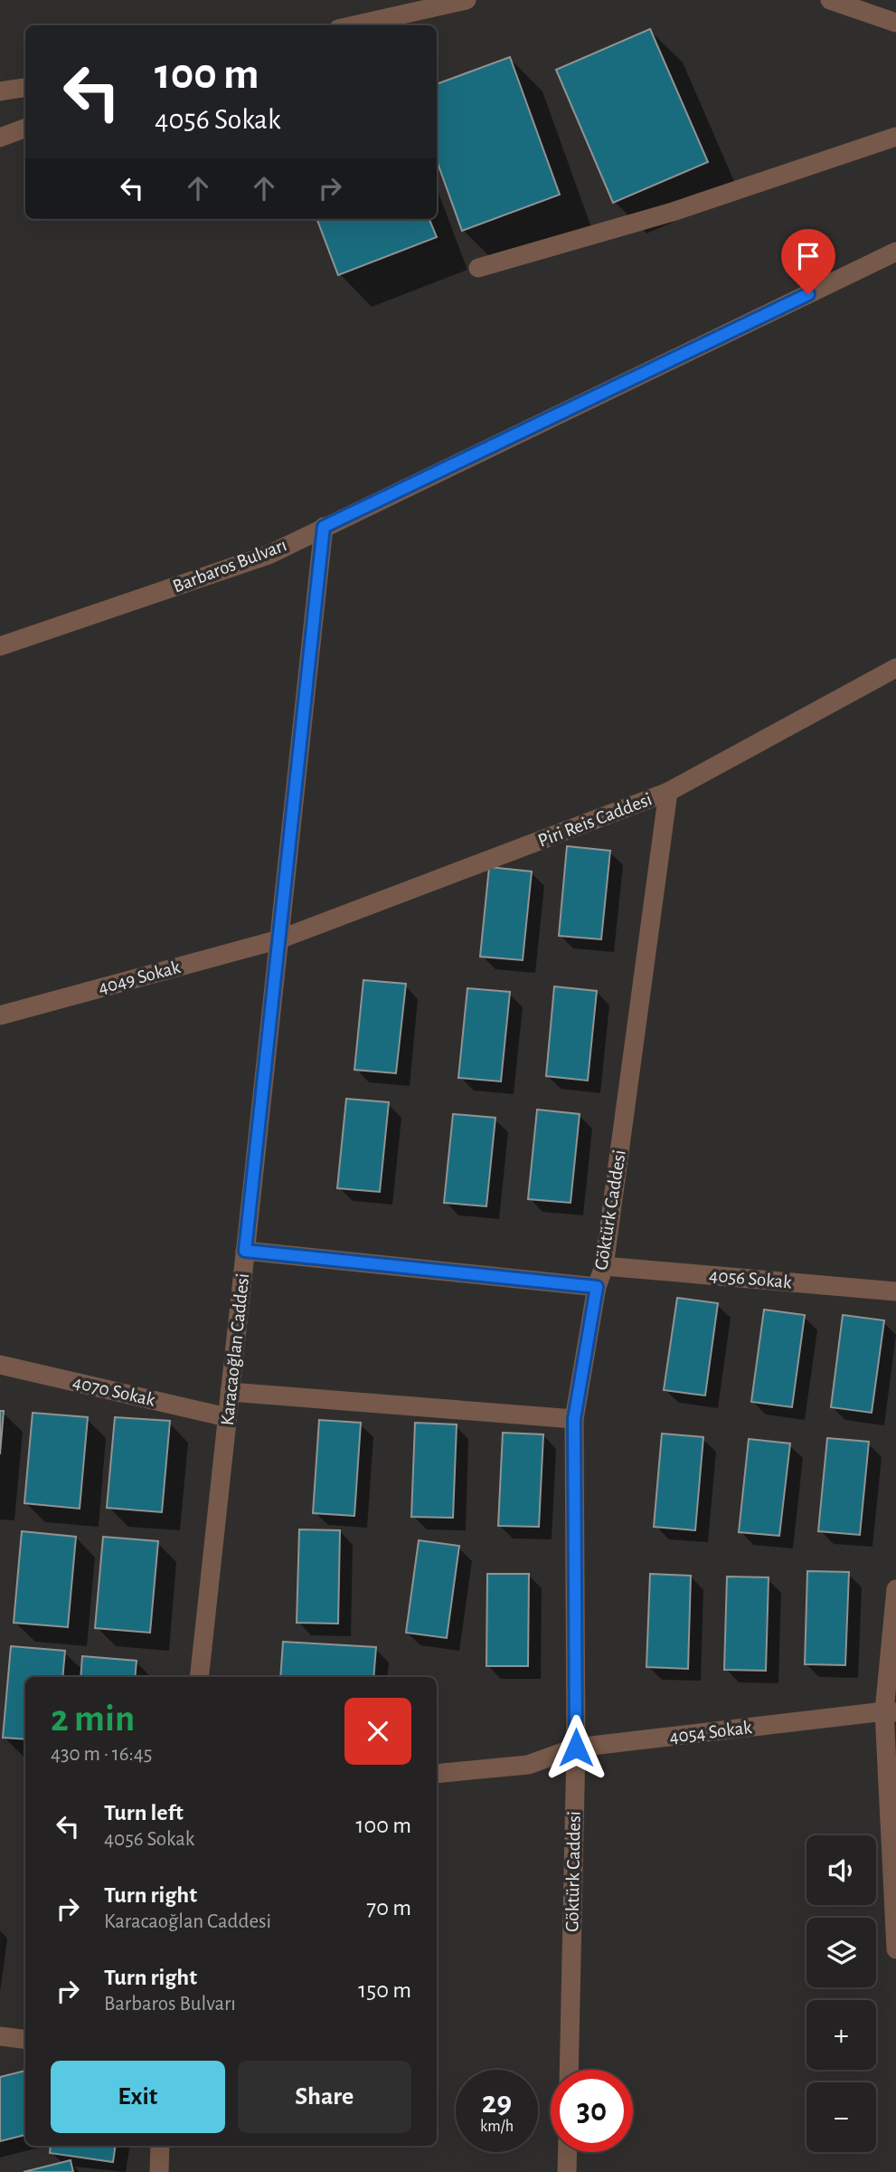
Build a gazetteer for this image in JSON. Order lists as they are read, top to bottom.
{
  "streets": {
    "street": [
      "Barbaros Bulvarı",
      "Piri Reis Caddesi",
      "4049 Sokak",
      "Göktürk Caddesi",
      "4056 Sokak",
      "Karacaoğlan Caddesi",
      "4070 Sokak",
      "4054 Sokak"
    ]
  },
  "crossings": [
    ["Barbaros Bulvarı", "Karacaoğlan Caddesi"],
    ["Piri Reis Caddesi", "4049 Sokak"],
    ["Piri Reis Caddesi", "Göktürk Caddesi"],
    ["Piri Reis Caddesi", "Karacaoğlan Caddesi"],
    ["4049 Sokak", "Karacaoğlan Caddesi"],
    ["Göktürk Caddesi", "4056 Sokak"],
    ["Göktürk Caddesi", "4054 Sokak"],
    ["Karacaoğlan Caddesi", "4070 Sokak"]
  ],
  "page": {
    "turn": ["100 m", "4056 Sokak"],
    "heading": ["2 min", "430 m · 16:45"],
    "list": [
      {
        "name": "Turn left",
        "note": "4056 Sokak",
        "value": "100 m"
      },
      {
        "name": "Turn right",
        "note": "Karacaoğlan Caddesi",
        "value": "70 m"
      },
      {
        "name": "Turn right",
        "note": "Barbaros Bulvarı",
        "value": "150 m"
      }
    ],
    "map_buttons": ["+", "−"],
    "buttons": ["Exit", "Share"],
    "speed": "29 km/h",
    "limit": "30"
  }
}
